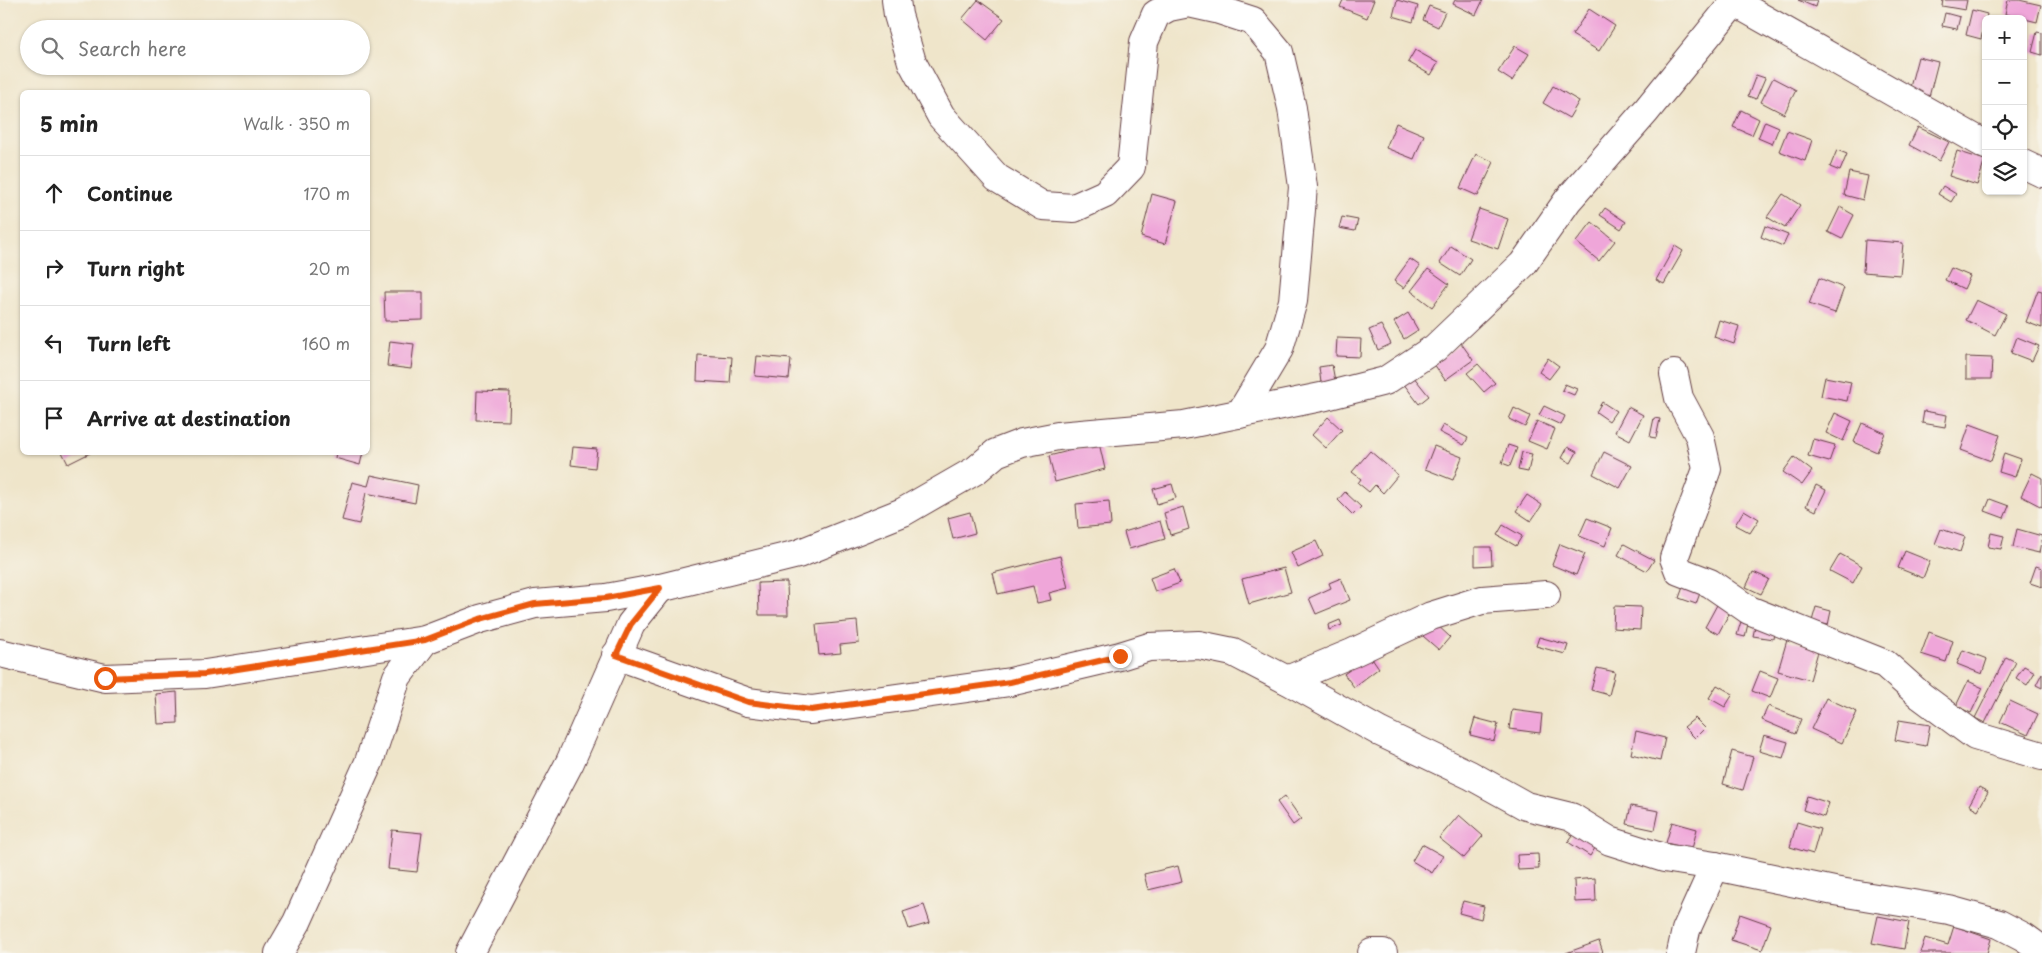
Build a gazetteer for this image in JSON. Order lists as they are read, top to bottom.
{
  "page": {
    "map_buttons": ["+", "−"],
    "search": "Search here",
    "heading": ["5 min", "Walk · 350 m"],
    "list": [
      ["Continue", "170 m"],
      ["Turn right", "20 m"],
      ["Turn left", "160 m"],
      "Arrive at destination"
    ]
  }
}
